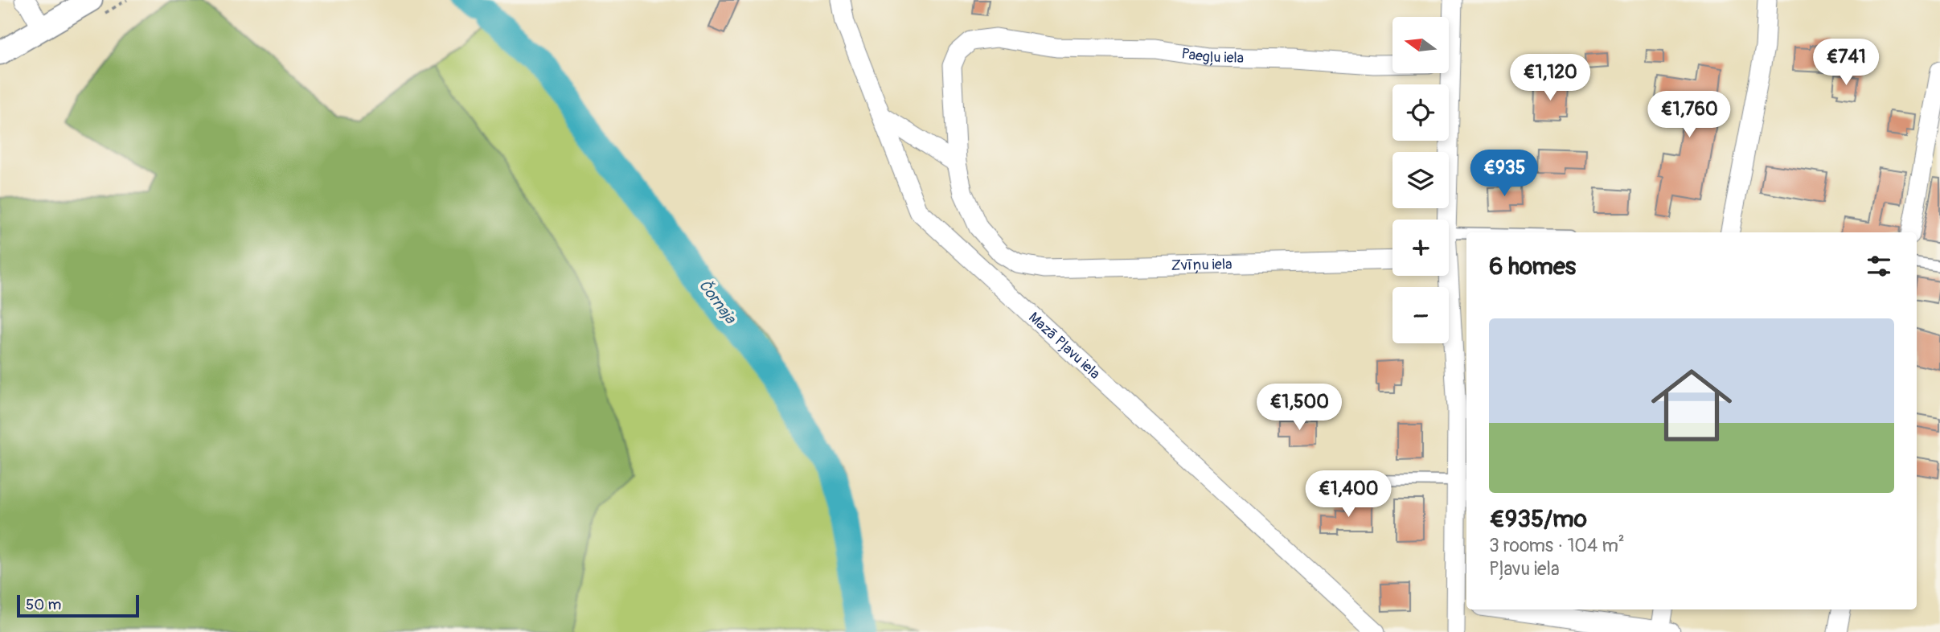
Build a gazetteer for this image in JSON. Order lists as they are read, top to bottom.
{
  "streets": {
    "street": ["Paegļu iela", "Zvīņu iela", "Mazā Pļavu iela"]
  },
  "crossings": [
    ["Paegļu iela", "Zvīņu iela"]
  ],
  "water": ["Čornaja"],
  "scale_bar": "50 m",
  "north": "left",
  "page": {
    "map_buttons": ["+", "−"],
    "price": [
      "€741",
      "€1,120",
      "€1,760",
      "€935",
      "€1,500",
      "€1,400"
    ],
    "heading": "6 homes",
    "list": [
      {
        "name": "€935/mo",
        "note": "3 rooms · 104 m² · Pļavu iela"
      }
    ],
    "scale": "50 m"
  }
}
